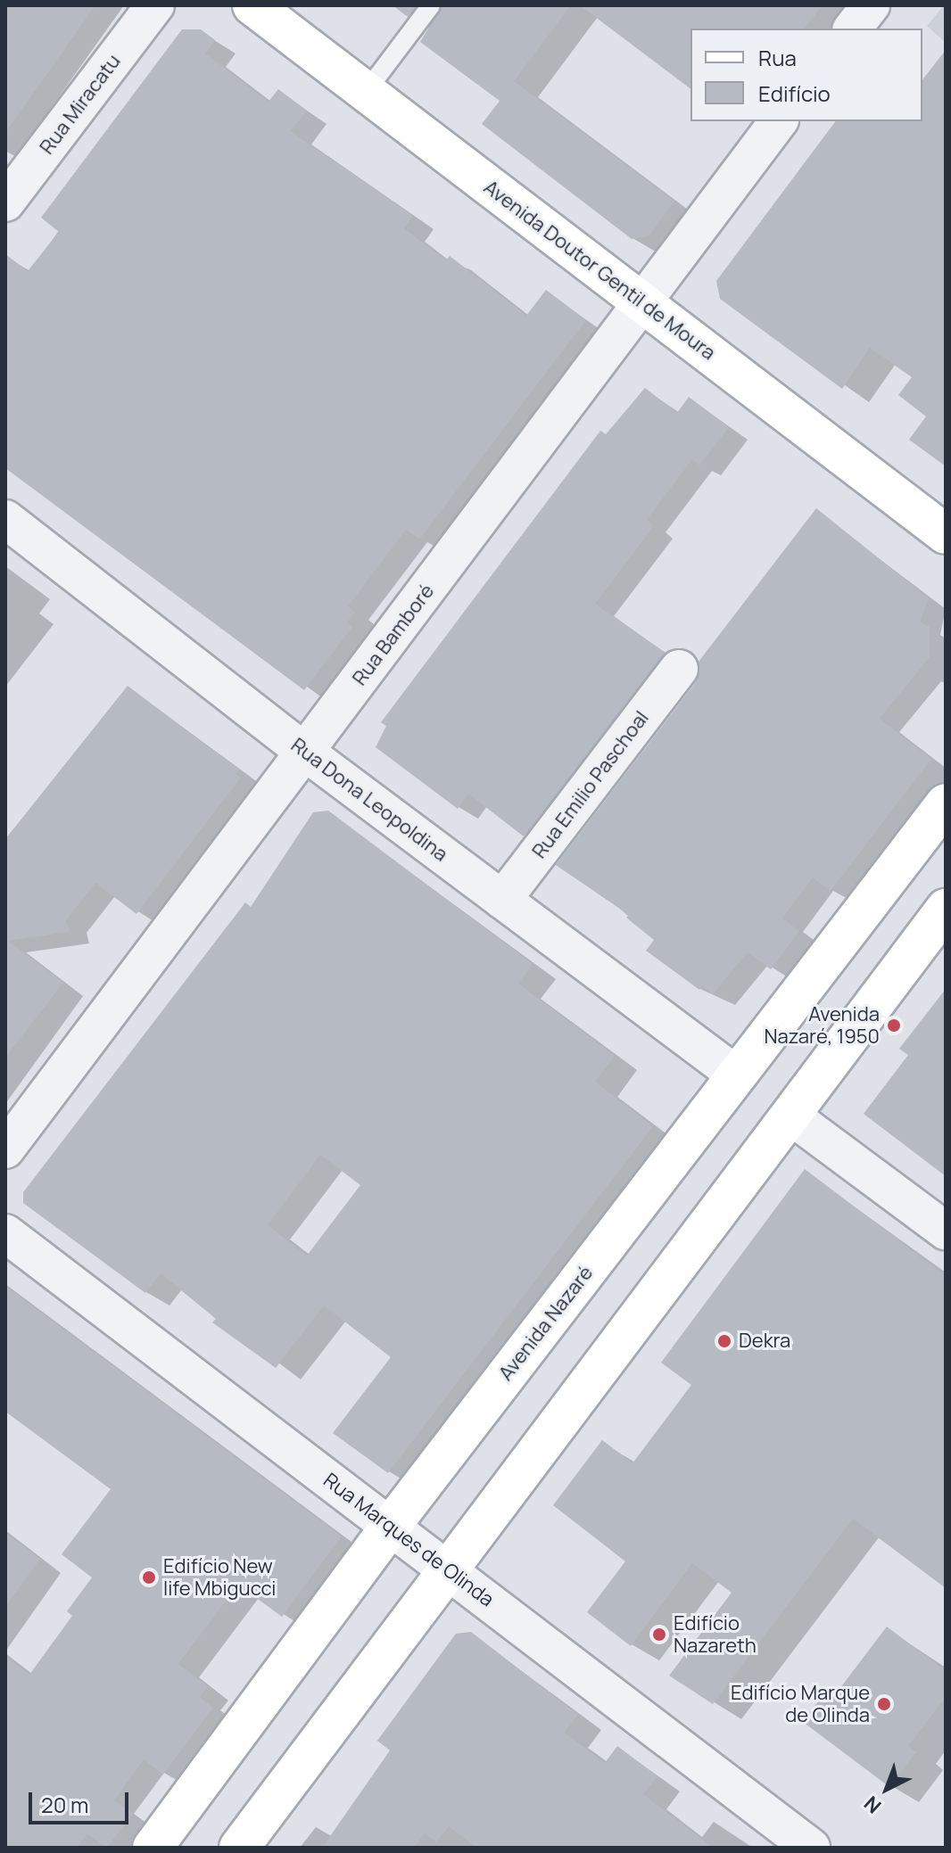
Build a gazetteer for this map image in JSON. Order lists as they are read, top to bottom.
{
  "streets": {
    "main road": ["Avenida Doutor Gentil de Moura", "Avenida Nazaré"],
    "street": [
      "Rua Miracatu",
      "Rua Bamboré",
      "Rua Emilio Paschoal",
      "Rua Dona Leopoldina",
      "Rua Marques de Olinda"
    ]
  },
  "crossings": [
    ["Avenida Doutor Gentil de Moura", "Rua Bamboré"],
    ["Rua Bamboré", "Rua Dona Leopoldina"],
    ["Rua Emilio Paschoal", "Rua Dona Leopoldina"],
    ["Rua Dona Leopoldina", "Avenida Nazaré"],
    ["Avenida Nazaré", "Rua Marques de Olinda"]
  ],
  "places": [
    "Avenida Nazaré, 1950",
    "Dekra",
    "Edifício New life Mbigucci",
    "Edifício Nazareth",
    "Edifício Marque de Olinda"
  ],
  "legend": ["Rua", "Edifício"],
  "scale_bar": "20 m",
  "north": "bottom left"
}
